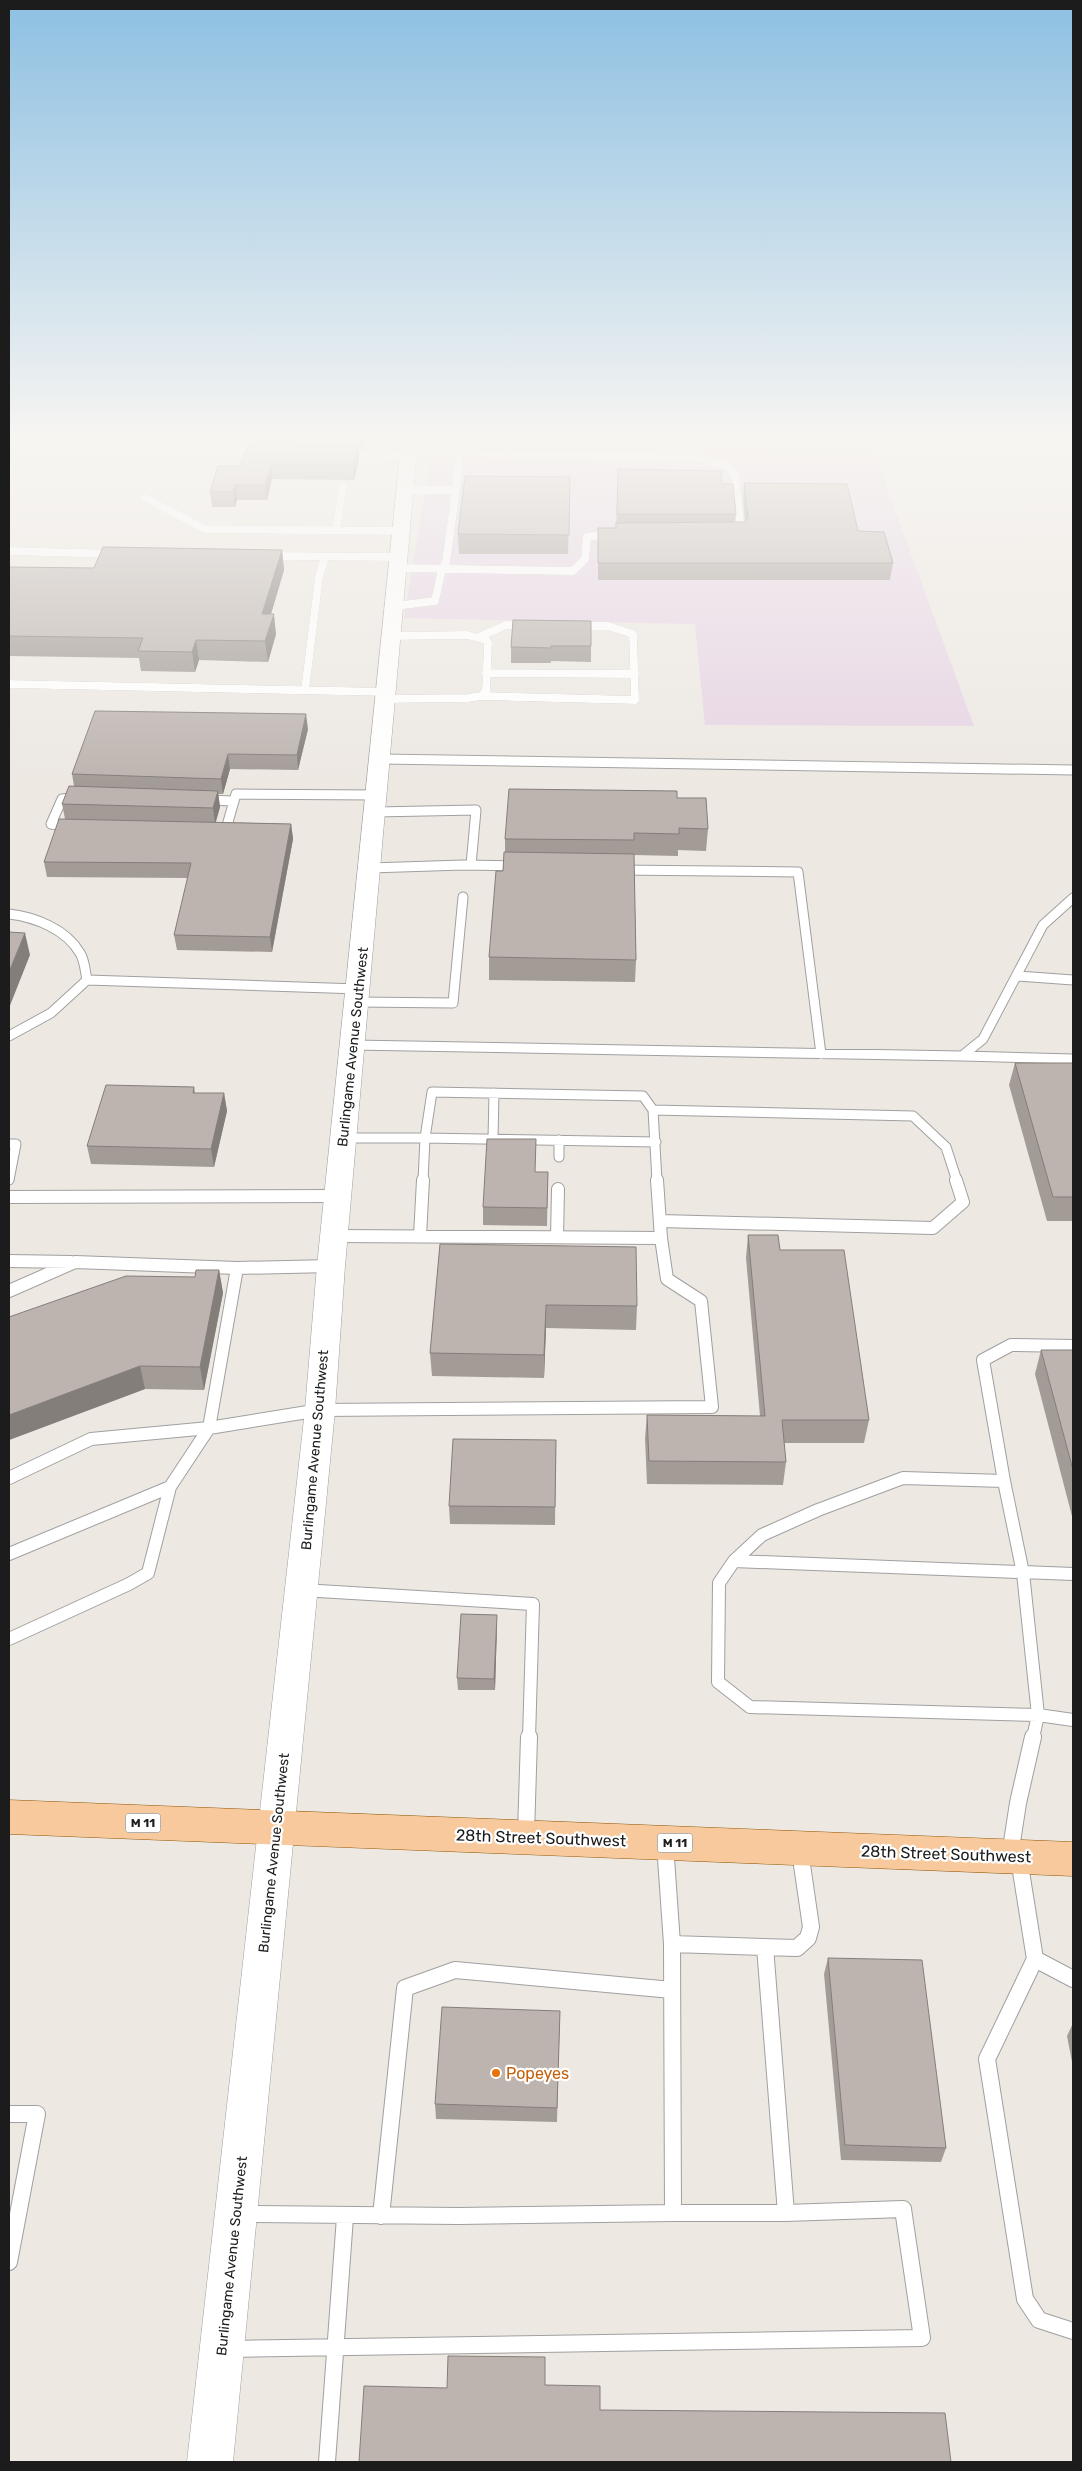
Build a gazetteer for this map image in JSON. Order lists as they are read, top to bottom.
{
  "streets": {
    "main road": ["M 11", "28th Street Southwest"],
    "street": ["Burlingame Avenue Southwest"]
  },
  "crossings": [
    ["Burlingame Avenue Southwest", "28th Street Southwest"]
  ],
  "places": ["Popeyes"]
}
